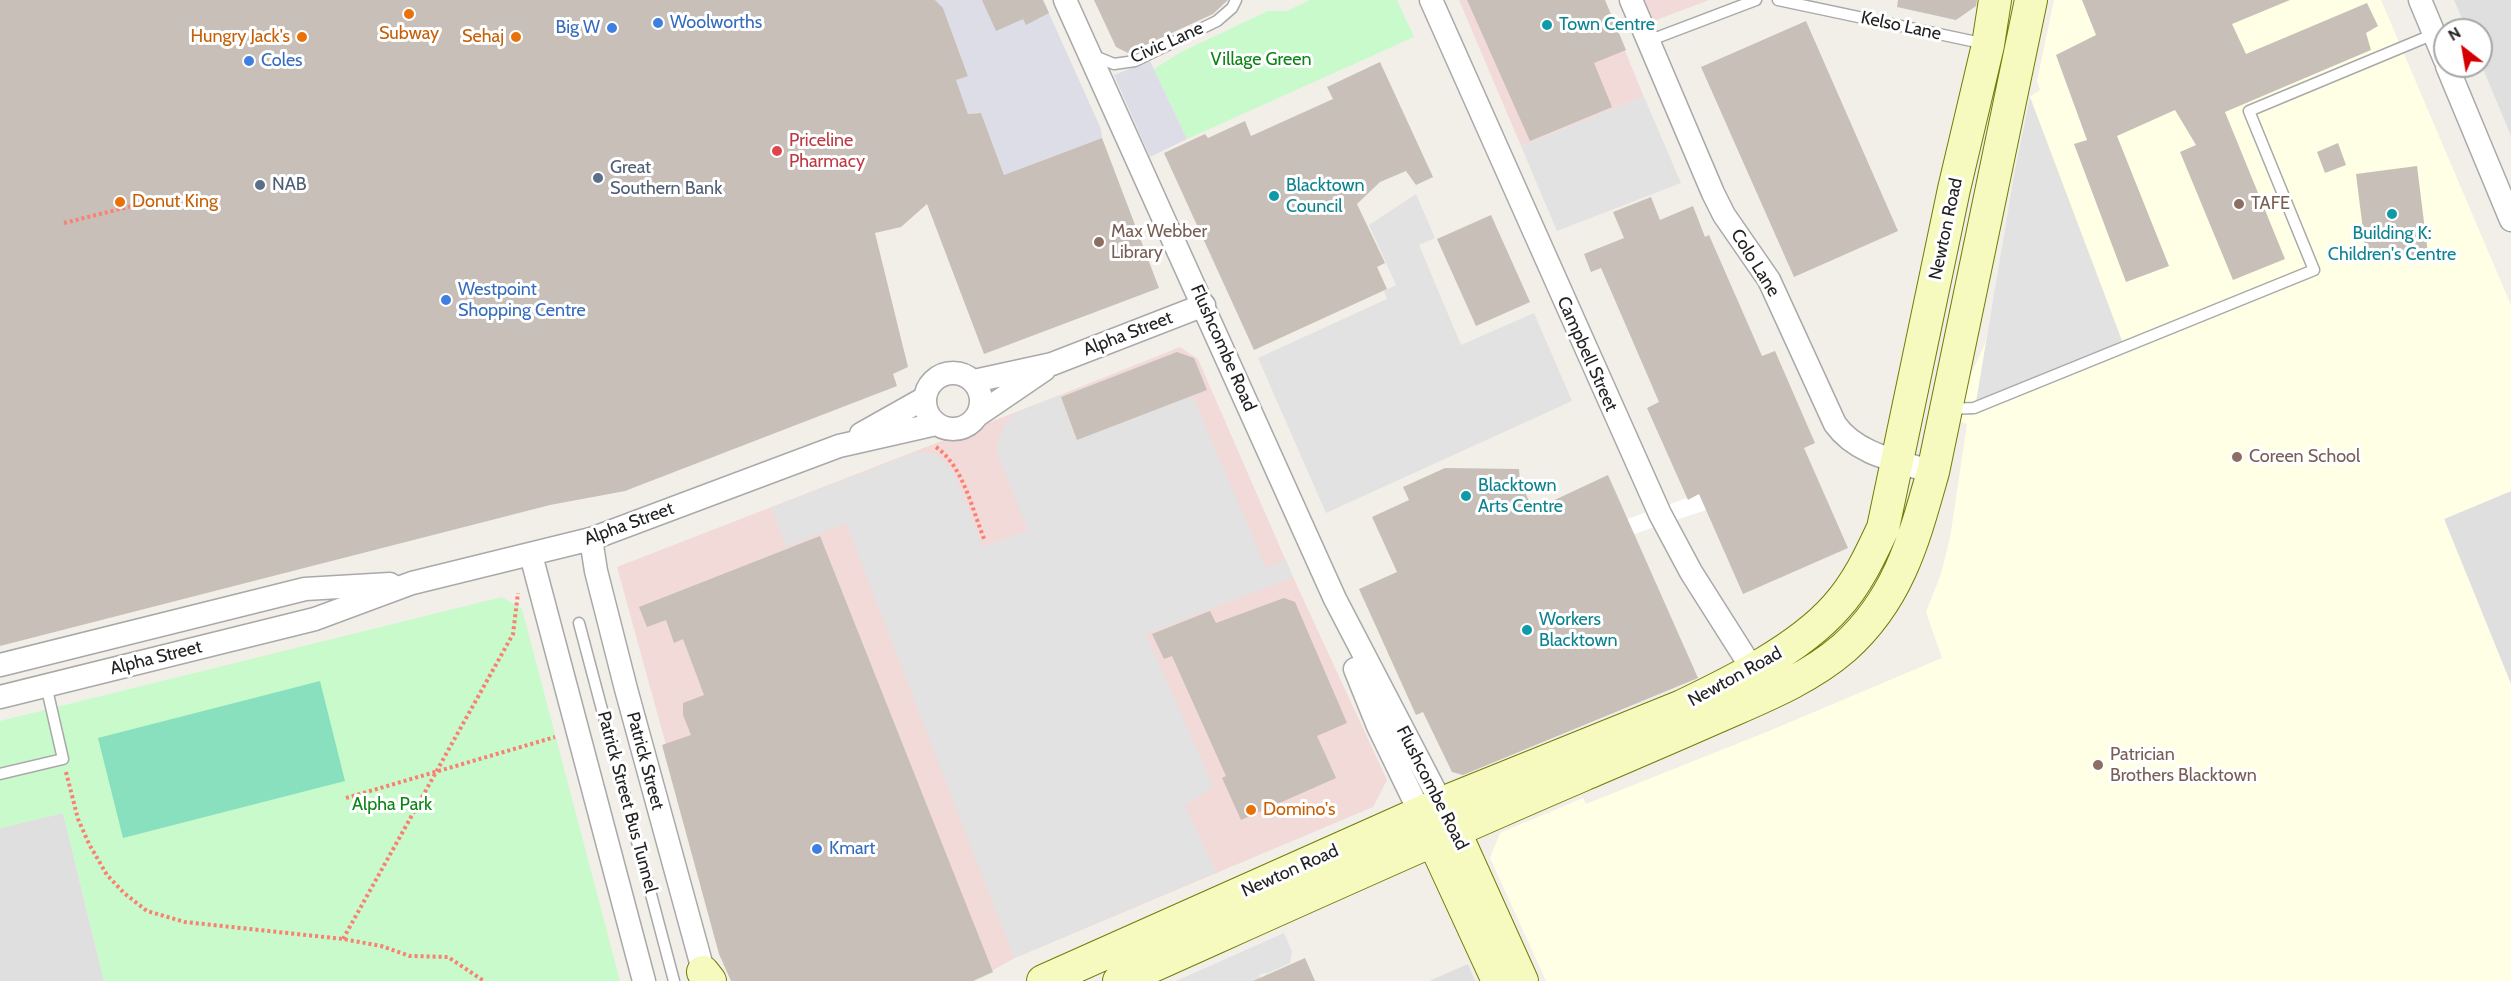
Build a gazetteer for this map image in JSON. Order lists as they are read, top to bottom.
{
  "streets": {
    "main road": ["Newton Road", "Flushcombe Road"],
    "street": [
      "Colo Lane",
      "Alpha Street",
      "Campbell Street",
      "Patrick Street"
    ],
    "lane": ["Kelso Lane", "Civic Lane", "Patrick Street Bus Tunnel"]
  },
  "crossings": [
    ["Kelso Lane", "Newton Road"],
    ["Civic Lane", "Flushcombe Road"],
    ["Newton Road", "Colo Lane"],
    ["Newton Road", "Flushcombe Road"],
    ["Newton Road", "Campbell Street"],
    ["Alpha Street", "Flushcombe Road"],
    ["Alpha Street", "Patrick Street"]
  ],
  "parks": ["Village Green", "Alpha Park"],
  "places": [
    "Subway",
    "Woolworths",
    "Town Centre",
    "Big W",
    "Hungry Jack's",
    "Sehaj",
    "Coles",
    "Priceline Pharmacy",
    "Great Southern Bank",
    "NAB",
    "Blacktown Council",
    "Donut King",
    "TAFE",
    "Building K: Children's Centre",
    "Max Webber Library",
    "Westpoint Shopping Centre",
    "Coreen School",
    "Blacktown Arts Centre",
    "Workers Blacktown",
    "Patrician Brothers Blacktown",
    "Domino's",
    "Kmart"
  ],
  "north": "top left"
}
